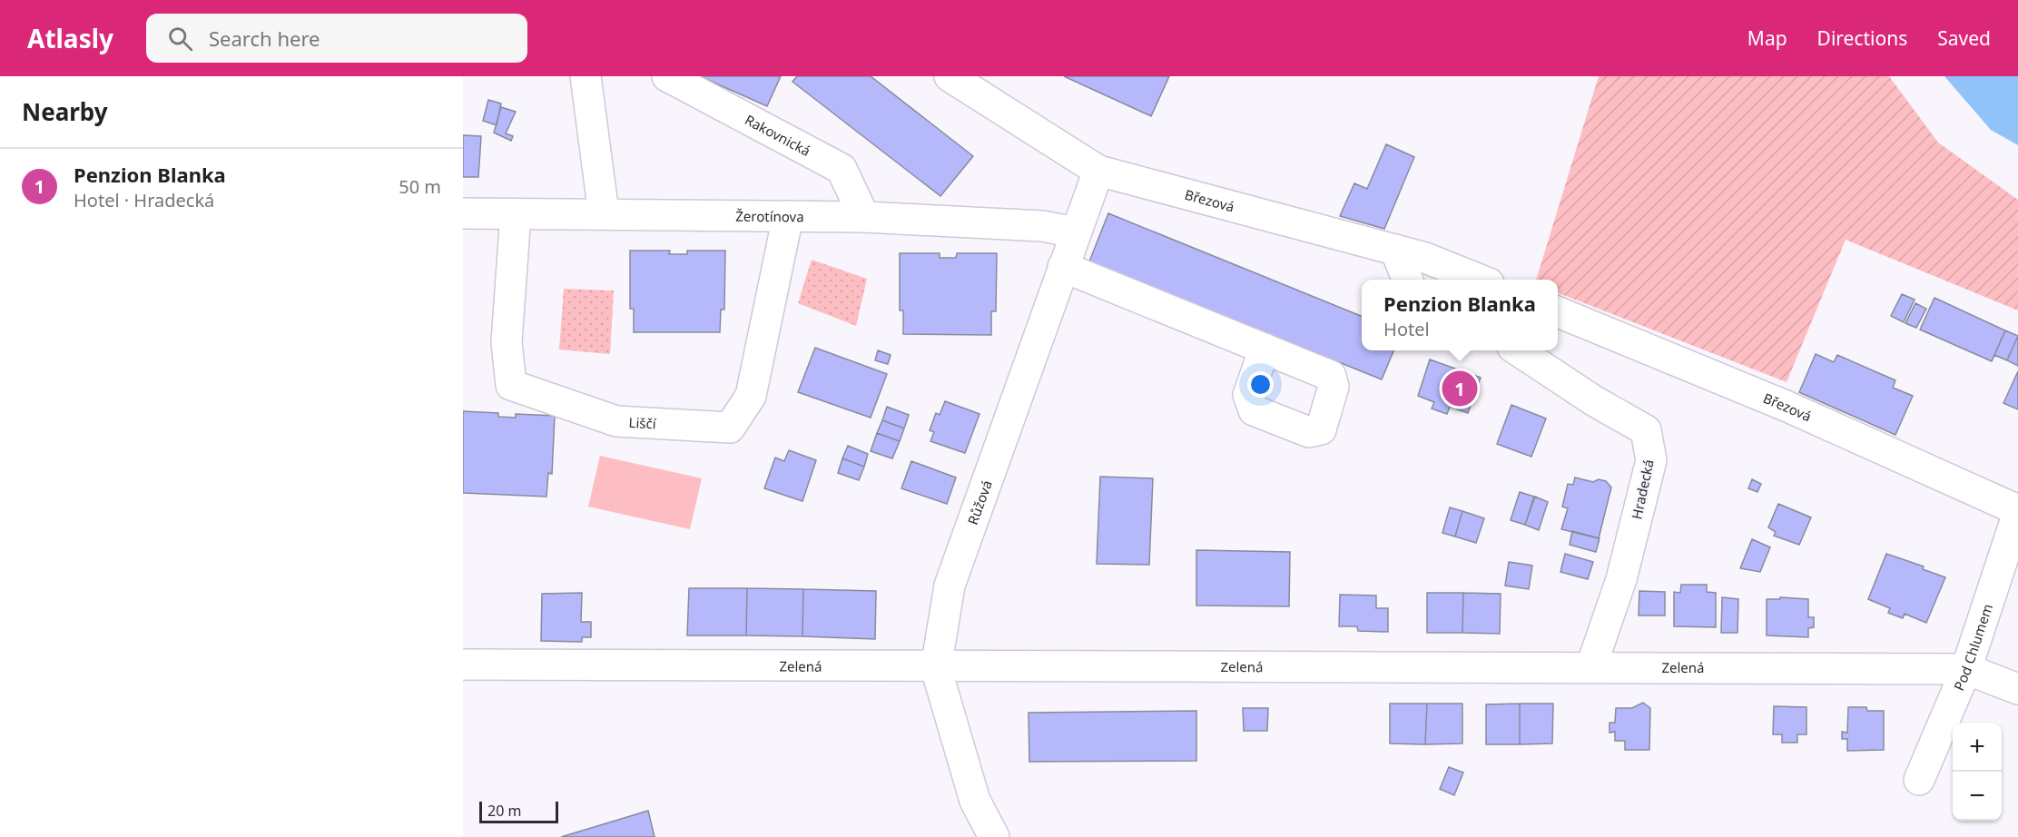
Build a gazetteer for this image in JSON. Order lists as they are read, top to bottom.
{
  "streets": {
    "street": [
      "Rakovnická",
      "Březová",
      "Žerotínova",
      "Liščí",
      "Hradecká",
      "Růžová",
      "Pod Chlumem",
      "Zelená"
    ]
  },
  "crossings": [
    ["Rakovnická", "Žerotínova"],
    ["Březová", "Růžová"],
    ["Březová", "Pod Chlumem"],
    ["Žerotínova", "Liščí"],
    ["Žerotínova", "Růžová"],
    ["Hradecká", "Zelená"],
    ["Růžová", "Zelená"],
    ["Pod Chlumem", "Zelená"]
  ],
  "scale_bar": "20 m",
  "page": {
    "header": "Atlasly",
    "search": "Search here",
    "nav": ["Map", "Directions", "Saved"],
    "heading": "Nearby",
    "list": [
      {
        "mark": "1",
        "name": "Penzion Blanka",
        "note": "Hotel · Hradecká",
        "value": "50 m"
      }
    ],
    "popup": ["Penzion Blanka", "Hotel"],
    "pins": "1",
    "map_buttons": ["+", "−"],
    "scale": "20 m"
  }
}
